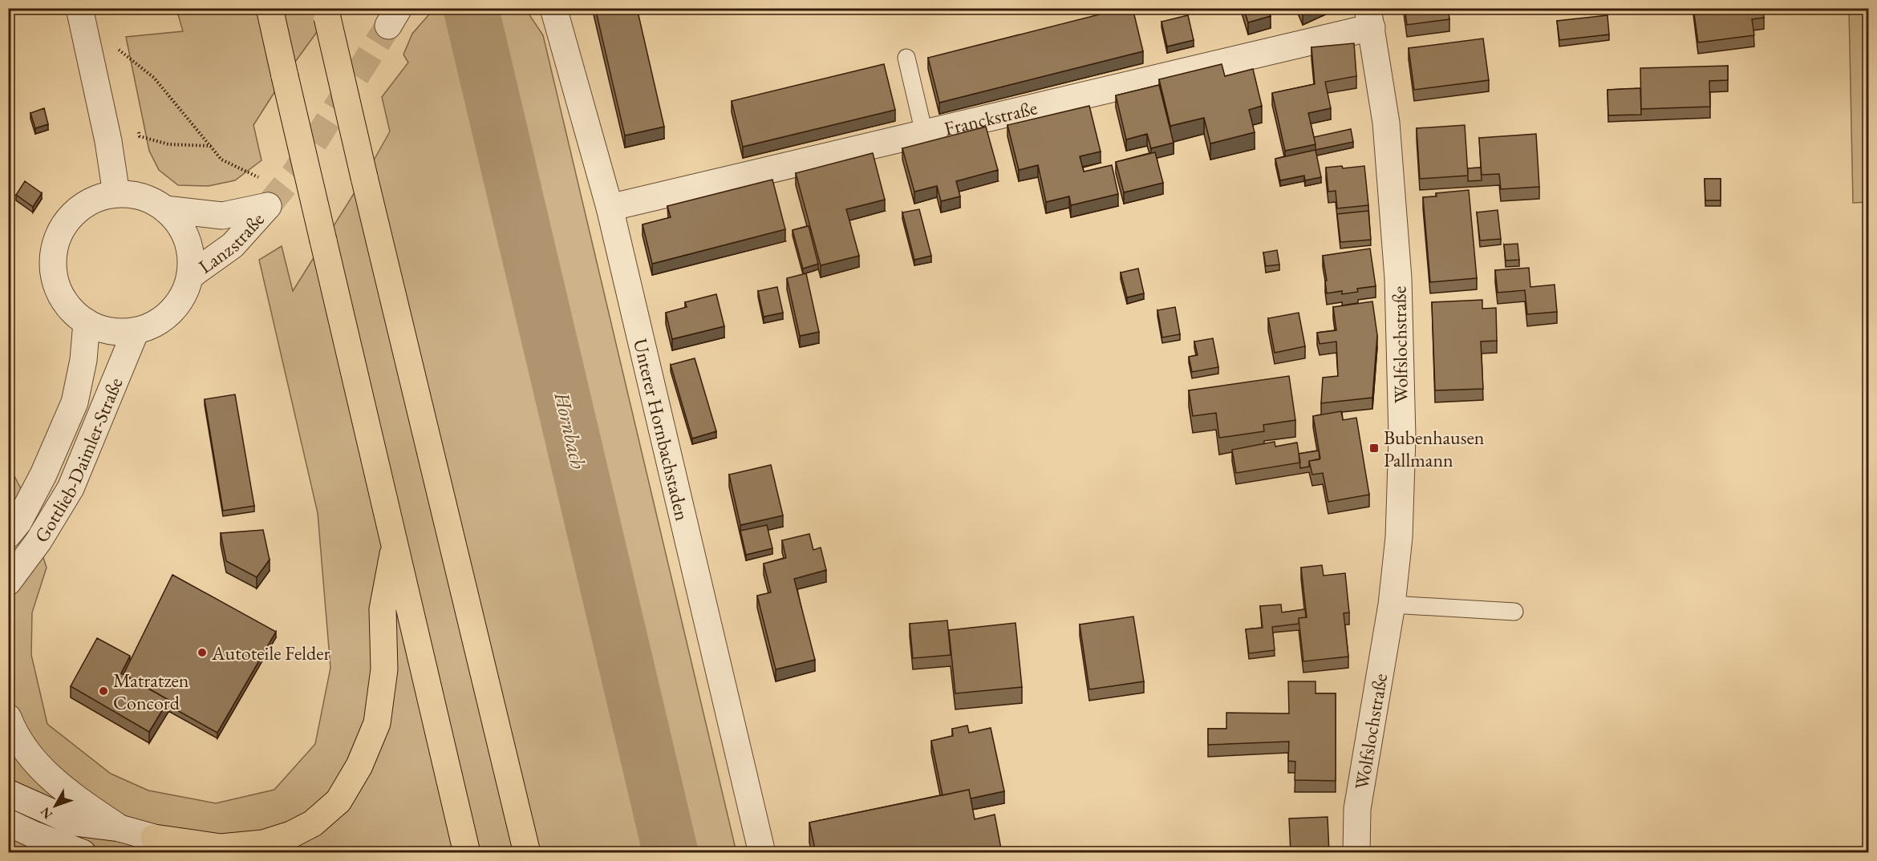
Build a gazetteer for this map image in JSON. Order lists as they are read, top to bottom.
{
  "streets": {
    "street": [
      "Franckstraße",
      "Lanzstraße",
      "Wolfslochstraße",
      "Unterer Hornbachstaden",
      "Gottlieb-Daimler-Straße"
    ]
  },
  "crossings": [
    ["Franckstraße", "Wolfslochstraße"],
    ["Franckstraße", "Unterer Hornbachstaden"],
    ["Lanzstraße", "Gottlieb-Daimler-Straße"]
  ],
  "water": ["Hornbach"],
  "places": {
    "transit": ["Bubenhausen Pallmann"],
    "other": ["Autoteile Felder", "Matratzen Concord"]
  },
  "north": "bottom left"
}
